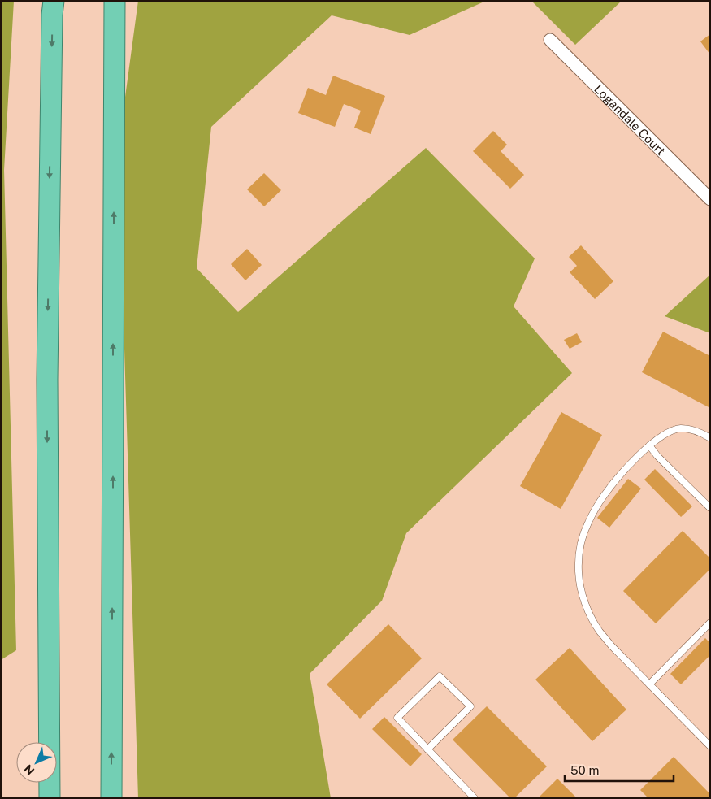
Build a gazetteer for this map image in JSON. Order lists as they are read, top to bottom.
{
  "streets": {
    "street": ["Logandale Court"]
  },
  "scale_bar": "50 m",
  "north": "bottom left"
}
